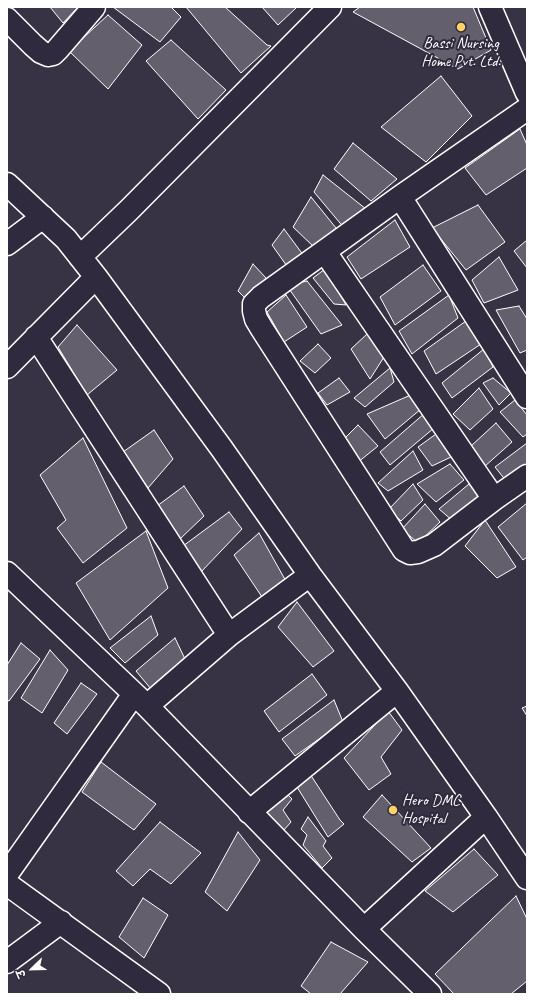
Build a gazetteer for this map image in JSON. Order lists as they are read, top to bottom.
{
  "places": ["Bassi Nursing Home Pvt. Ltd.", "Hero DMC Hospital"],
  "north": "bottom left"
}
